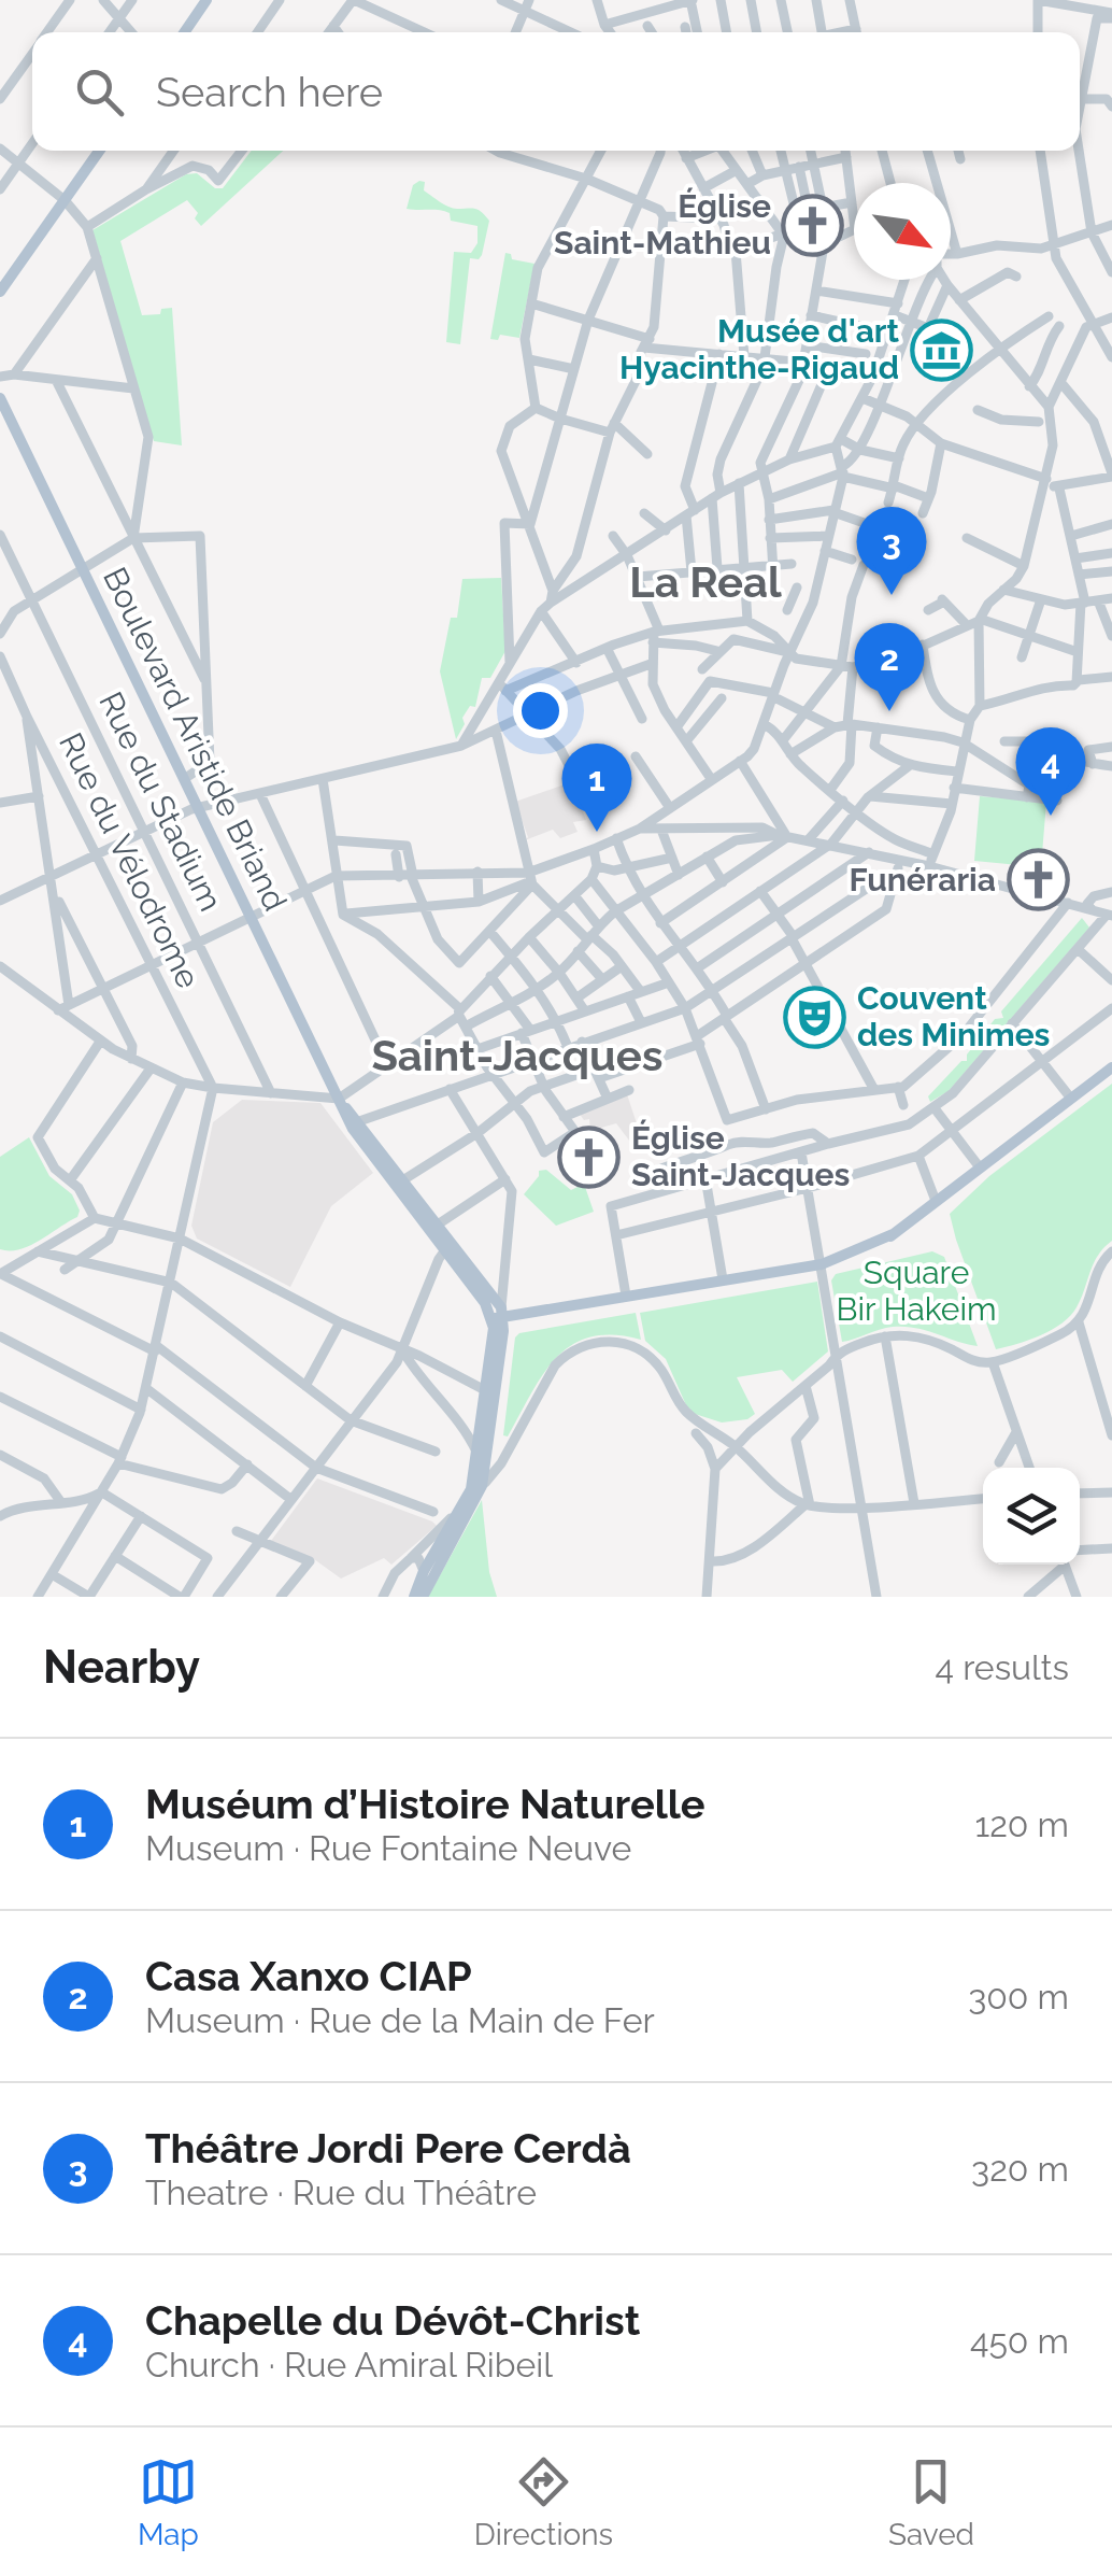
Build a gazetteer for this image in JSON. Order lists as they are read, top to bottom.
{
  "streets": {
    "main road": ["Boulevard Aristide Briand"],
    "street": ["Rue du Stadium", "Rue du Vélodrome"]
  },
  "districts": ["La Real", "Saint-Jacques"],
  "parks": ["Square Bir Hakeim"],
  "places": {
    "church": ["Église Saint-Mathieu", "Funéraria", "Église Saint-Jacques"],
    "museum": ["Musée d'art Hyacinthe-Rigaud"],
    "theatre": ["Couvent des Minimes"]
  },
  "north": "bottom right",
  "page": {
    "search": "Search here",
    "pins": [
      "3",
      "2",
      "4",
      "1"
    ],
    "heading": ["Nearby", "4 results"],
    "list": [
      {
        "mark": "1",
        "name": "Muséum d’Histoire Naturelle",
        "note": "Museum · Rue Fontaine Neuve",
        "value": "120 m"
      },
      {
        "mark": "2",
        "name": "Casa Xanxo CIAP",
        "note": "Museum · Rue de la Main de Fer",
        "value": "300 m"
      },
      {
        "mark": "3",
        "name": "Théâtre Jordi Pere Cerdà",
        "note": "Theatre · Rue du Théâtre",
        "value": "320 m"
      },
      {
        "mark": "4",
        "name": "Chapelle du Dévôt-Christ",
        "note": "Church · Rue Amiral Ribeil",
        "value": "450 m"
      }
    ],
    "nav": ["Map", "Directions", "Saved"]
  }
}
